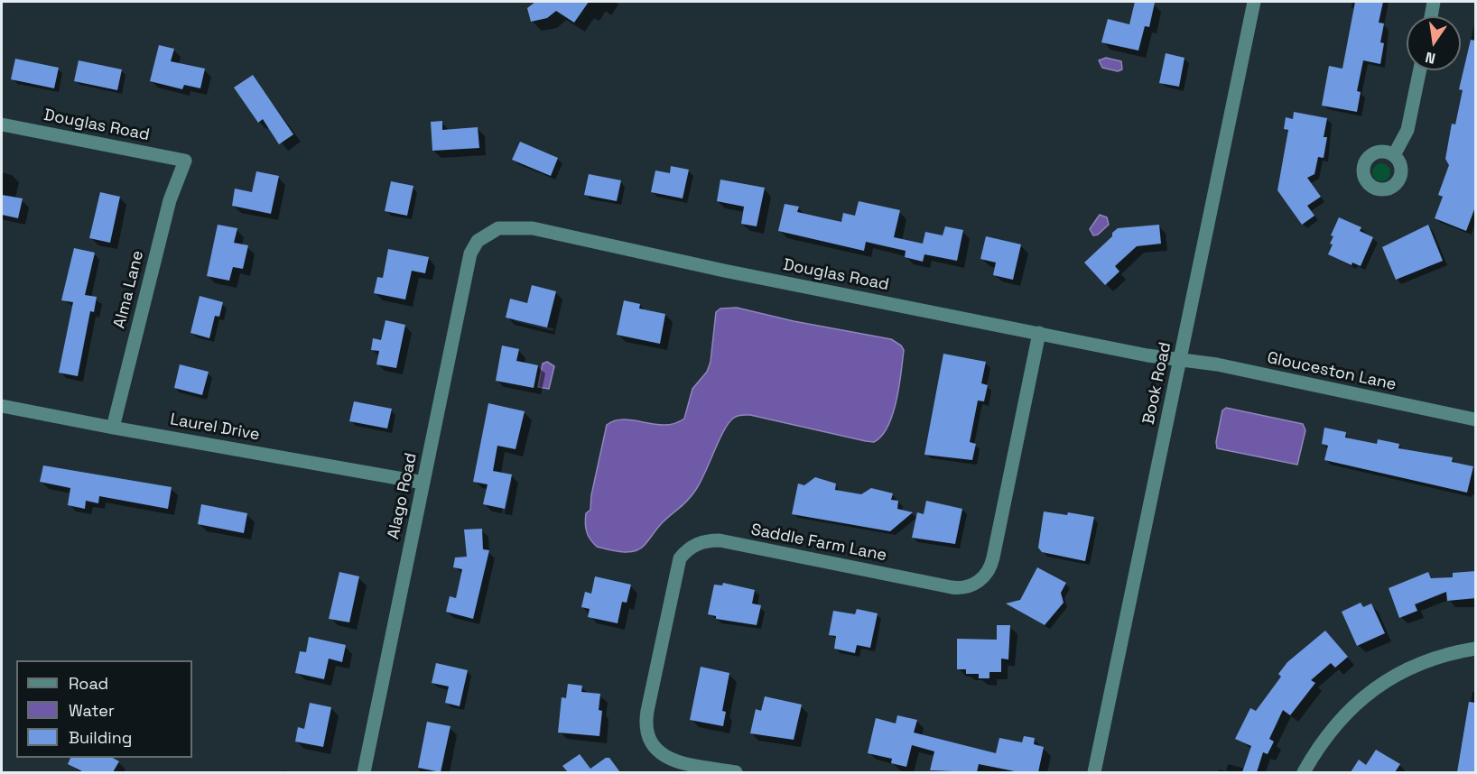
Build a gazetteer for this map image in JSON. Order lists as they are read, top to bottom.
{
  "streets": {
    "street": [
      "Douglas Road",
      "Alma Lane",
      "Glouceston Lane",
      "Book Road",
      "Laurel Drive",
      "Alago Road",
      "Saddle Farm Lane"
    ]
  },
  "crossings": [
    ["Douglas Road", "Alma Lane"],
    ["Douglas Road", "Glouceston Lane"],
    ["Douglas Road", "Book Road"],
    ["Douglas Road", "Alago Road"],
    ["Douglas Road", "Saddle Farm Lane"],
    ["Alma Lane", "Laurel Drive"],
    ["Glouceston Lane", "Book Road"],
    ["Laurel Drive", "Alago Road"]
  ],
  "legend": ["Road", "Water", "Building"],
  "north": "bottom"
}
